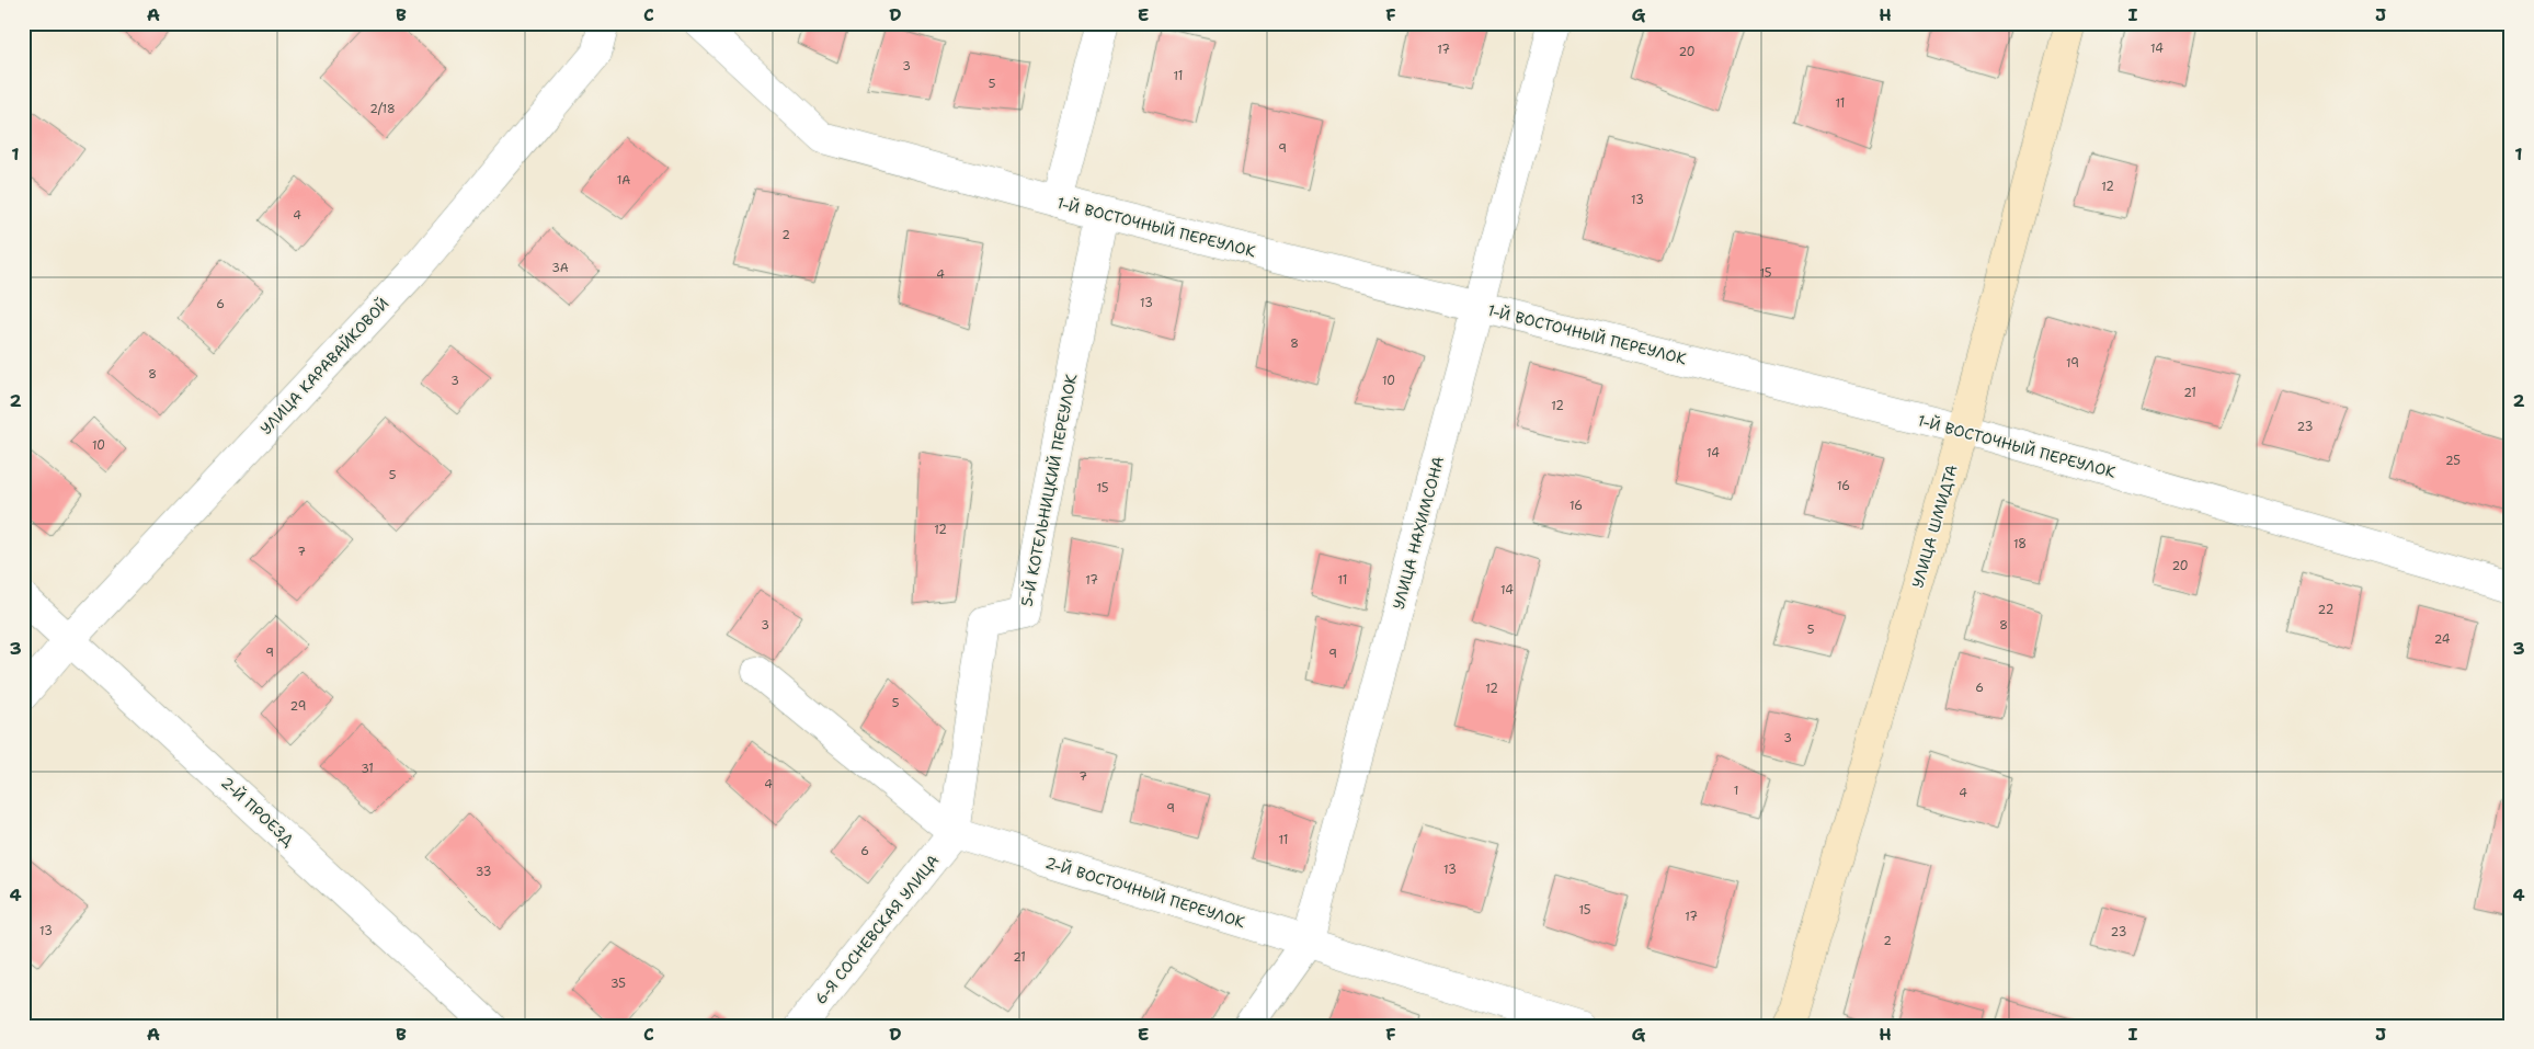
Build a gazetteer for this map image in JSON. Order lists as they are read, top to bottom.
{
  "streets": {
    "main road": ["УЛИЦА ШМИДТА"],
    "street": [
      "1-Й ВОСТОЧНЫЙ ПЕРЕУЛОК",
      "УЛИЦА КАРАВАЙКОВОЙ",
      "5-Й КОТЕЛЬНИЦКИЙ ПЕРЕУЛОК",
      "УЛИЦА НАХИМСОНА",
      "2-Й ПРОЕЗД",
      "2-Й ВОСТОЧНЫЙ ПЕРЕУЛОК",
      "6-Я СОСНЕВСКАЯ УЛИЦА"
    ]
  },
  "crossings": [
    ["1-Й ВОСТОЧНЫЙ ПЕРЕУЛОК", "5-Й КОТЕЛЬНИЦКИЙ ПЕРЕУЛОК"],
    ["1-Й ВОСТОЧНЫЙ ПЕРЕУЛОК", "УЛИЦА ШМИДТА"],
    ["1-Й ВОСТОЧНЫЙ ПЕРЕУЛОК", "УЛИЦА НАХИМСОНА"],
    ["УЛИЦА КАРАВАЙКОВОЙ", "2-Й ПРОЕЗД"],
    ["5-Й КОТЕЛЬНИЦКИЙ ПЕРЕУЛОК", "2-Й ВОСТОЧНЫЙ ПЕРЕУЛОК"],
    ["5-Й КОТЕЛЬНИЦКИЙ ПЕРЕУЛОК", "6-Я СОСНЕВСКАЯ УЛИЦА"],
    ["УЛИЦА НАХИМСОНА", "2-Й ВОСТОЧНЫЙ ПЕРЕУЛОК"],
    ["2-Й ВОСТОЧНЫЙ ПЕРЕУЛОК", "6-Я СОСНЕВСКАЯ УЛИЦА"]
  ],
  "house_numbers": [
    "14",
    "17",
    "20",
    "3",
    "11",
    "5",
    "11",
    "2/18",
    "9",
    "1А",
    "12",
    "13",
    "4",
    "2",
    "3А",
    "15",
    "4",
    "13",
    "6",
    "8",
    "19",
    "8",
    "3",
    "10",
    "21",
    "12",
    "23",
    "10",
    "14",
    "25",
    "5",
    "16",
    "15",
    "16",
    "12",
    "18",
    "7",
    "20",
    "17",
    "11",
    "14",
    "22",
    "3",
    "8",
    "5",
    "24",
    "9",
    "9",
    "6",
    "12",
    "5",
    "29",
    "3",
    "31",
    "7",
    "4",
    "1",
    "4",
    "9",
    "11",
    "6",
    "13",
    "33",
    "15",
    "17",
    "13",
    "23",
    "2",
    "21",
    "35"
  ],
  "grid": {
    "columns": [
      "A",
      "B",
      "C",
      "D",
      "E",
      "F",
      "G",
      "H",
      "I",
      "J"
    ],
    "rows": [
      "1",
      "2",
      "3",
      "4"
    ]
  }
}
